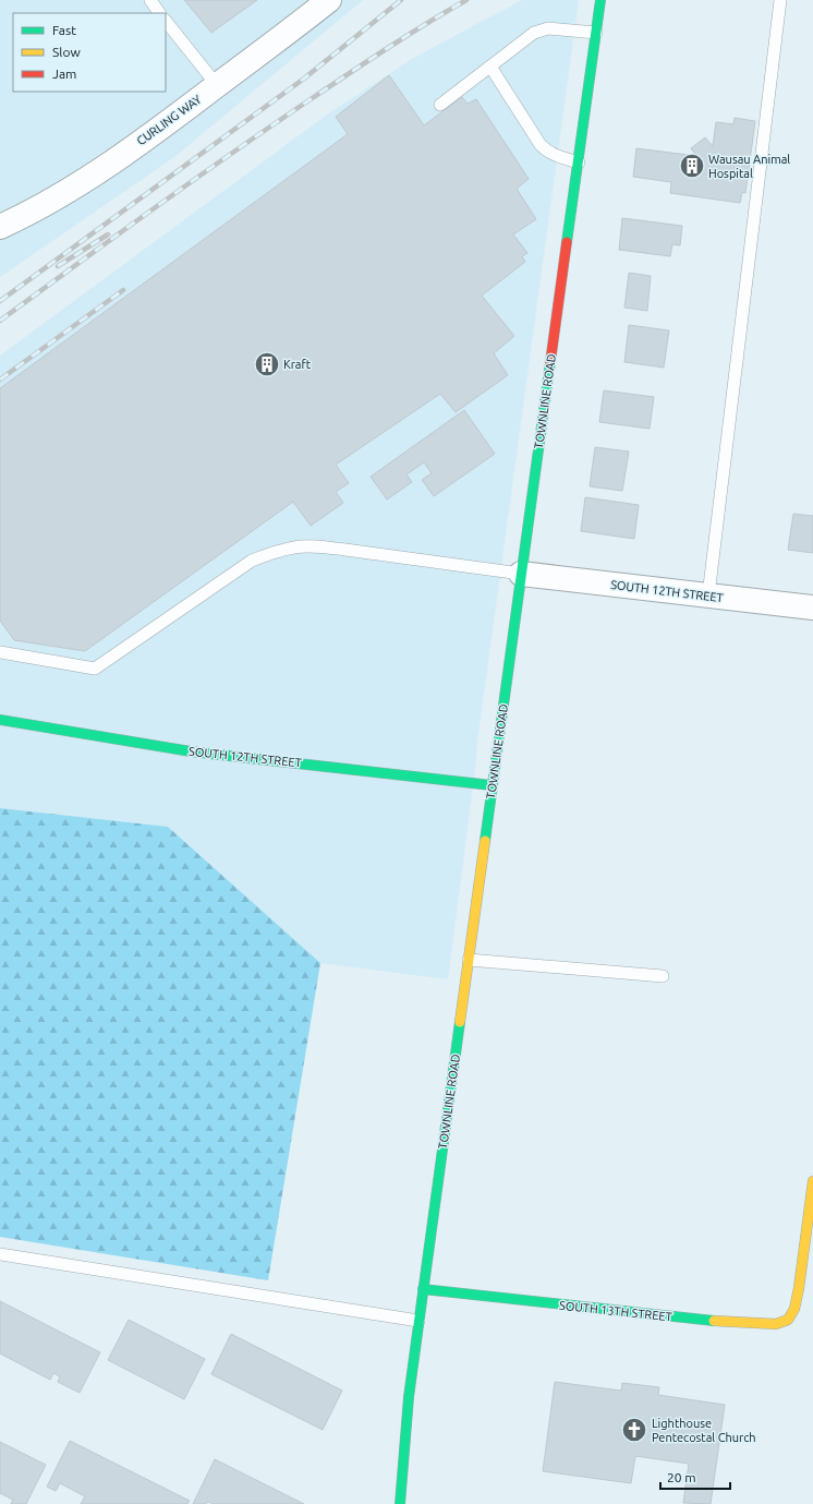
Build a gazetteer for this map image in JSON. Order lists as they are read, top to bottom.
{
  "streets": {
    "street": [
      "CURLING WAY",
      "TOWNLINE ROAD",
      "SOUTH 12TH STREET",
      "SOUTH 13TH STREET"
    ]
  },
  "crossings": [
    ["TOWNLINE ROAD", "SOUTH 12TH STREET"],
    ["TOWNLINE ROAD", "SOUTH 13TH STREET"]
  ],
  "places": {
    "building": ["Wausau Animal Hospital", "Kraft"],
    "church": ["Lighthouse Pentecostal Church"]
  },
  "legend": ["Fast", "Slow", "Jam"],
  "scale_bar": "20 m"
}
